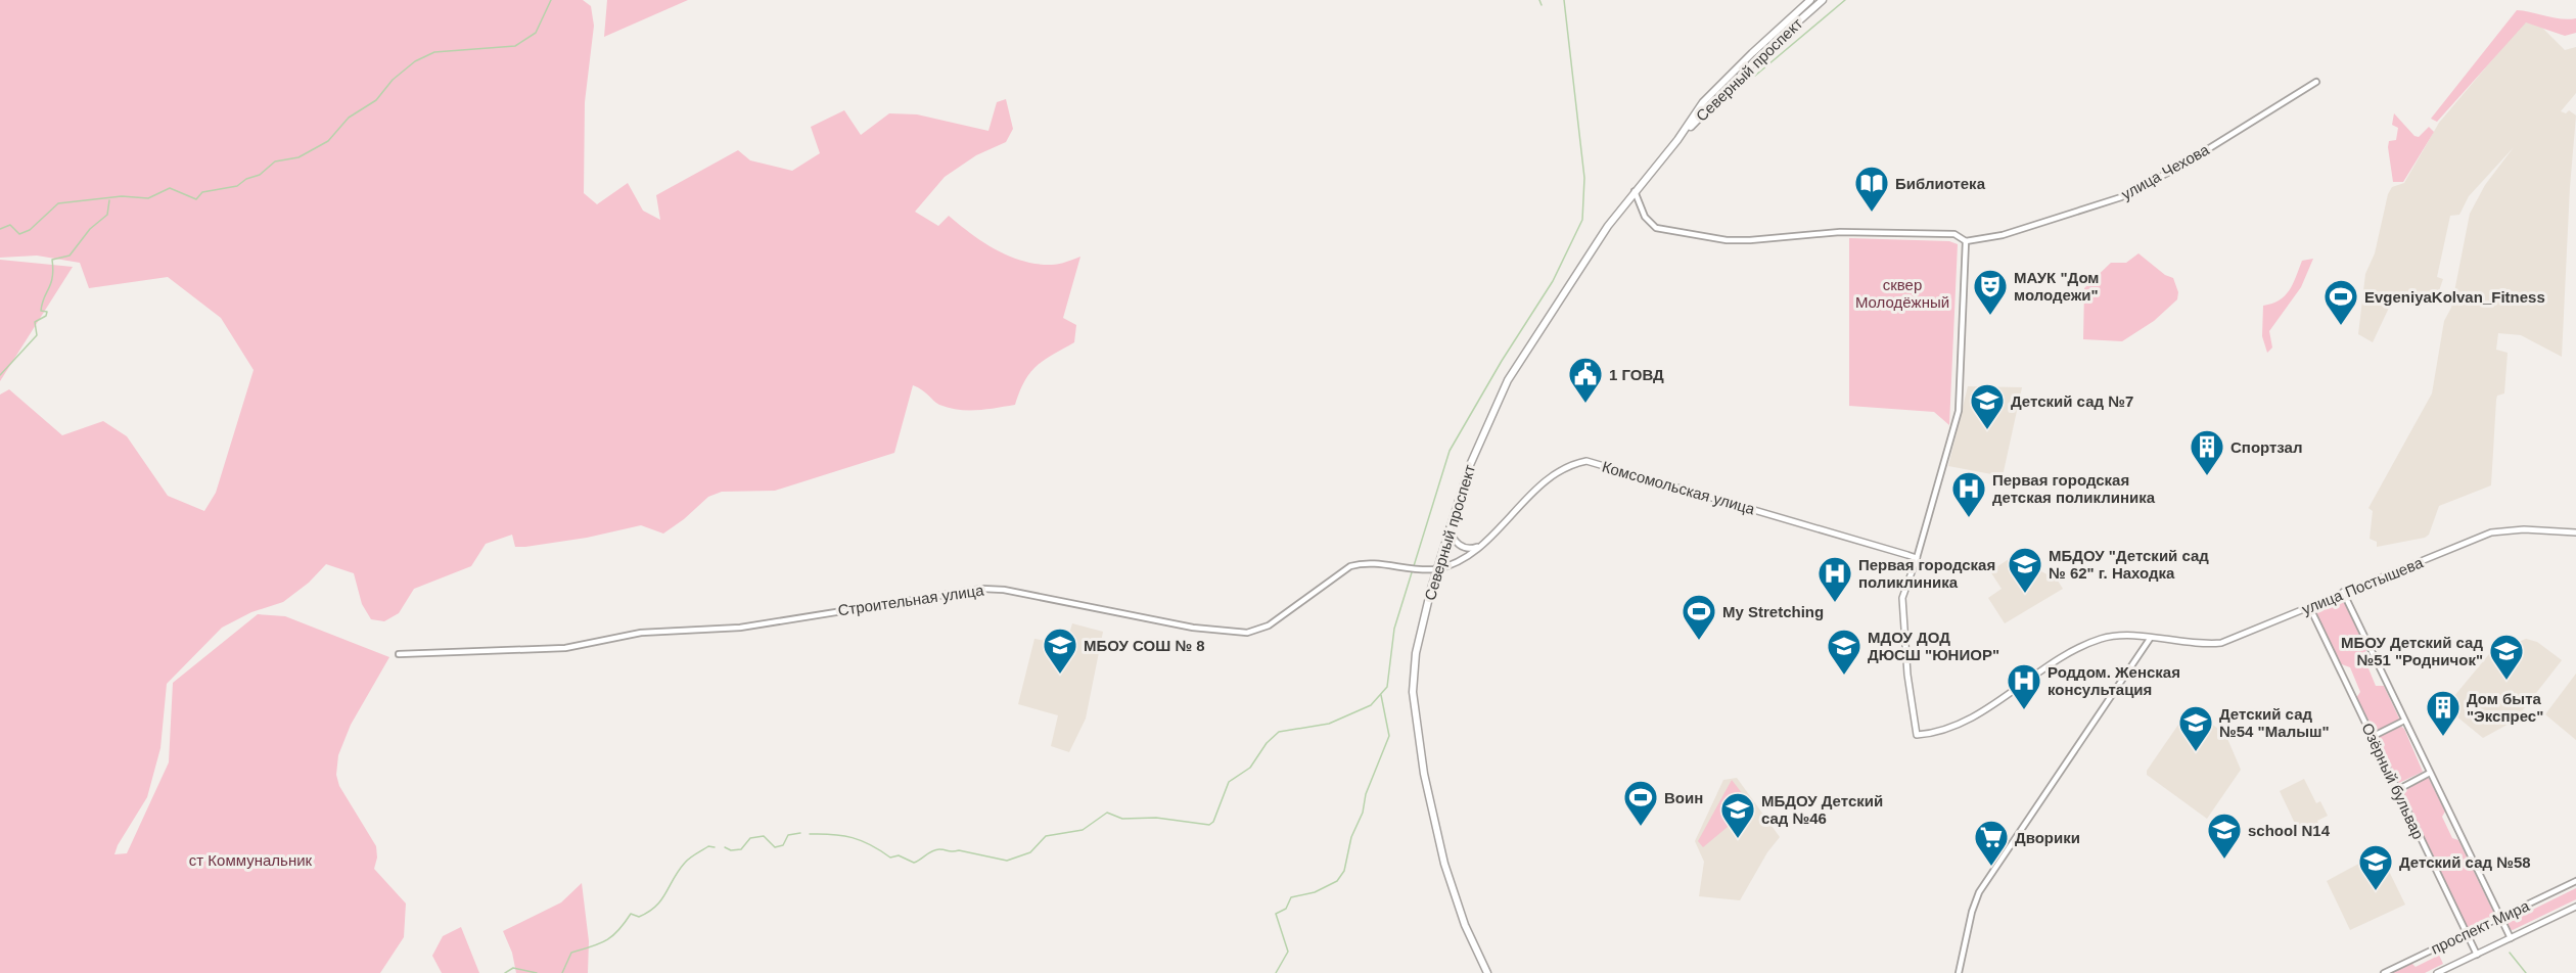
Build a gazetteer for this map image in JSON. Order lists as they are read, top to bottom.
{
  "streets": {
    "main road": [
      "Северный проспект",
      "Комсомольская улица",
      "улица Постышева",
      "проспект Мира"
    ],
    "street": ["улица Чехова", "Строительная улица", "Озёрный бульвар"]
  },
  "crossings": [
    ["Северный проспект", "Комсомольская улица"],
    ["Северный проспект", "Строительная улица"],
    ["Комсомольская улица", "улица Постышева"],
    ["Комсомольская улица", "Строительная улица"],
    ["улица Постышева", "Озёрный бульвар"],
    ["Озёрный бульвар", "проспект Мира"]
  ],
  "parks": ["сквер Молодёжный", "ст Коммунальник"],
  "places": {
    "library": ["Библиотека"],
    "theatre": ["МАУК \"Дом молодежи\""],
    "sports": ["EvgeniyaKolvan_Fitness", "My Stretching", "Воин"],
    "public building": ["1 ГОВД"],
    "school or university": [
      "Детский сад №7",
      "МБДОУ \"Детский сад № 62\" г. Находка",
      "МБОУ СОШ № 8",
      "МДОУ ДОД ДЮСШ \"ЮНИОР\"",
      "МБОУ Детский сад №51 \"Родничок\"",
      "Детский сад №54 \"Малыш\"",
      "МБДОУ Детский сад №46",
      "school N14",
      "Детский сад №58"
    ],
    "building": ["Спортзал", "Дом быта \"Экспрес\""],
    "hospital": ["Первая городская детская поликлиника", "Первая городская поликлиника", "Роддом. Женская консультация"],
    "supermarket": ["Дворики"]
  }
}
